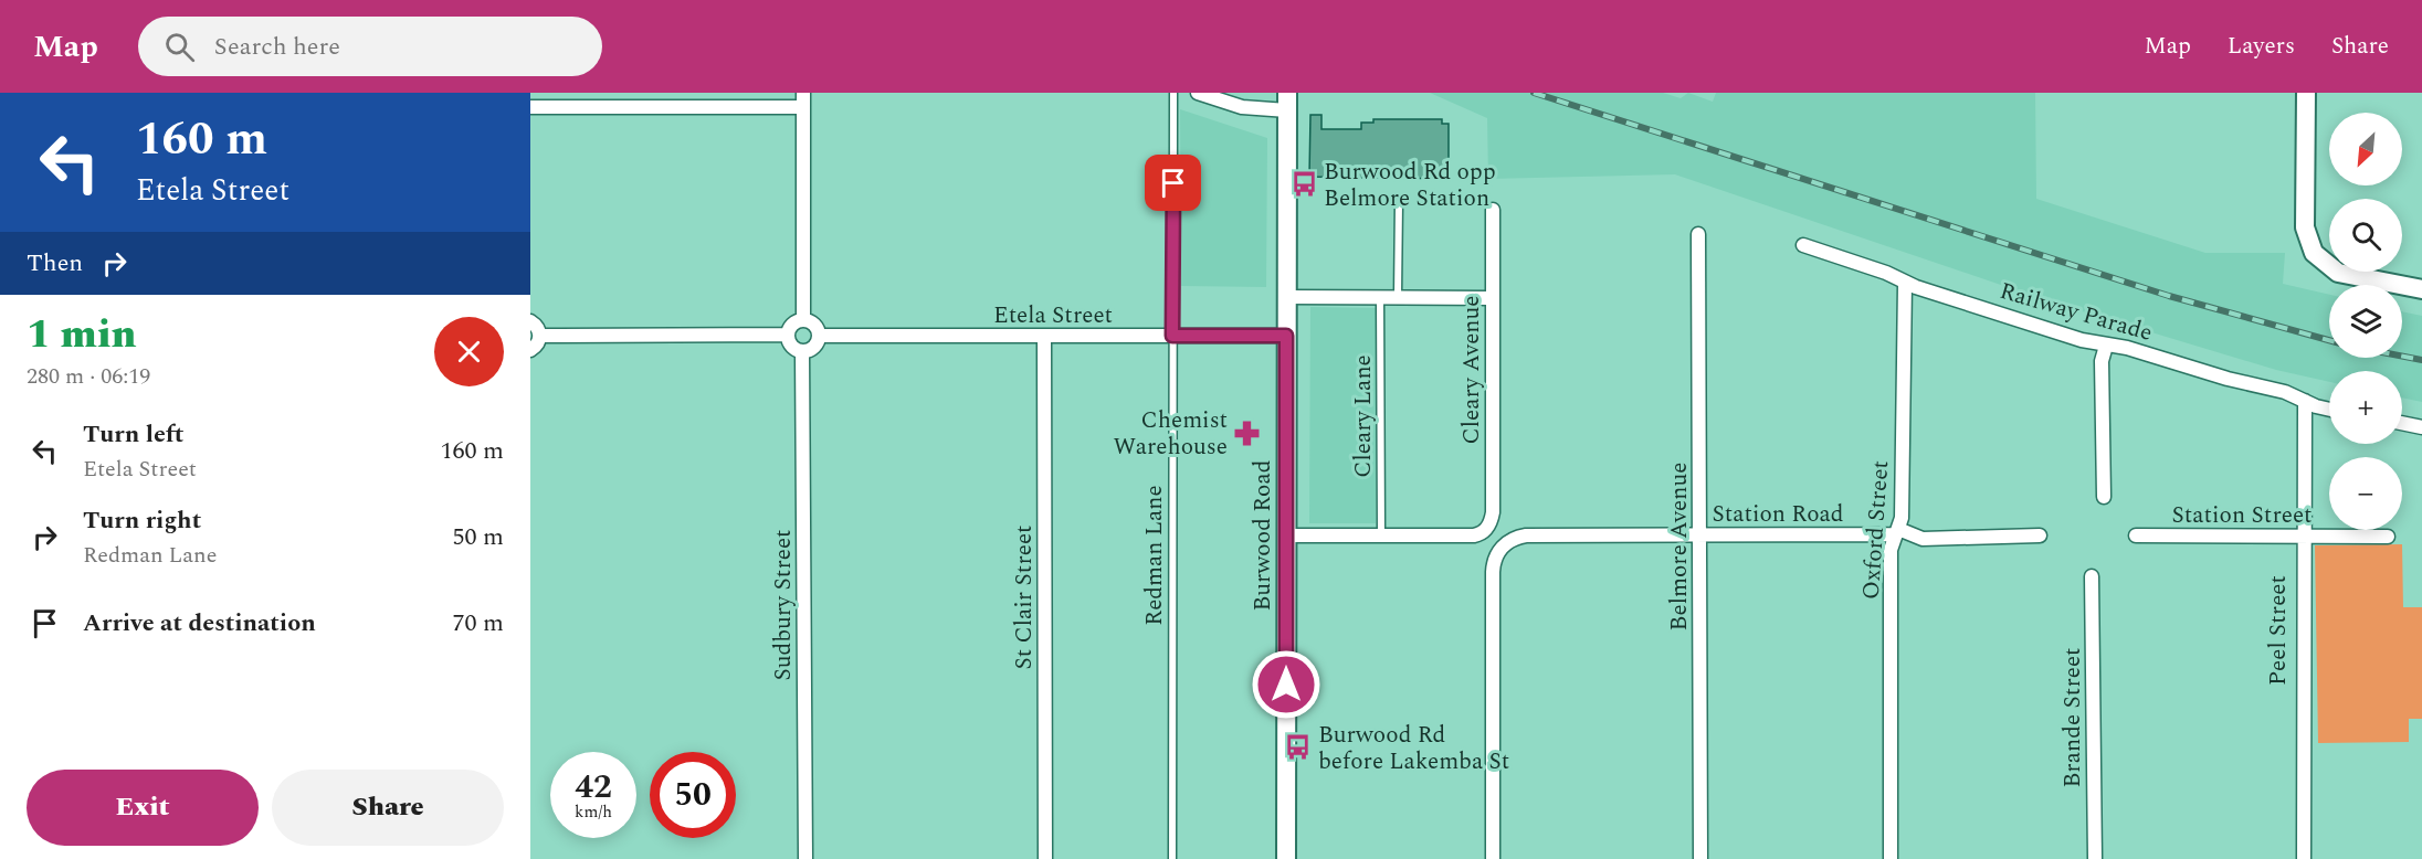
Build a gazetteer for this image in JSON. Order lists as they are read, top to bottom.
{
  "streets": {
    "main road": ["Burwood Road"],
    "street": [
      "Railway Parade",
      "Etela Street",
      "Cleary Avenue",
      "Station Road",
      "Station Street",
      "Oxford Street",
      "Belmore Avenue",
      "St Clair Street",
      "Sudbury Street",
      "Peel Street",
      "Brande Street"
    ],
    "lane": ["Cleary Lane", "Redman Lane"]
  },
  "crossings": [
    ["Railway Parade", "Oxford Street"],
    ["Railway Parade", "Peel Street"],
    ["Etela Street", "Burwood Road"],
    ["Etela Street", "Redman Lane"],
    ["Etela Street", "St Clair Street"],
    ["Etela Street", "Sudbury Street"],
    ["Cleary Avenue", "Cleary Lane"],
    ["Station Road", "Oxford Street"],
    ["Station Road", "Belmore Avenue"],
    ["Station Street", "Peel Street"]
  ],
  "places": {
    "bus stop": ["Burwood Rd opp Belmore Station", "Burwood Rd before Lakemba St"],
    "pharmacy": ["Chemist Warehouse"]
  },
  "north": "bottom left",
  "page": {
    "header": "Map",
    "search": "Search here",
    "nav": ["Map", "Layers", "Share"],
    "turn": ["160 m", "Etela Street"],
    "map_buttons": ["+", "−"],
    "then": "Then",
    "heading": ["1 min", "280 m · 06:19"],
    "list": [
      {
        "name": "Turn left",
        "note": "Etela Street",
        "value": "160 m"
      },
      {
        "name": "Turn right",
        "note": "Redman Lane",
        "value": "50 m"
      },
      {
        "name": "Arrive at destination",
        "value": "70 m"
      }
    ],
    "speed": "42 km/h",
    "limit": "50",
    "buttons": ["Exit", "Share"]
  }
}
